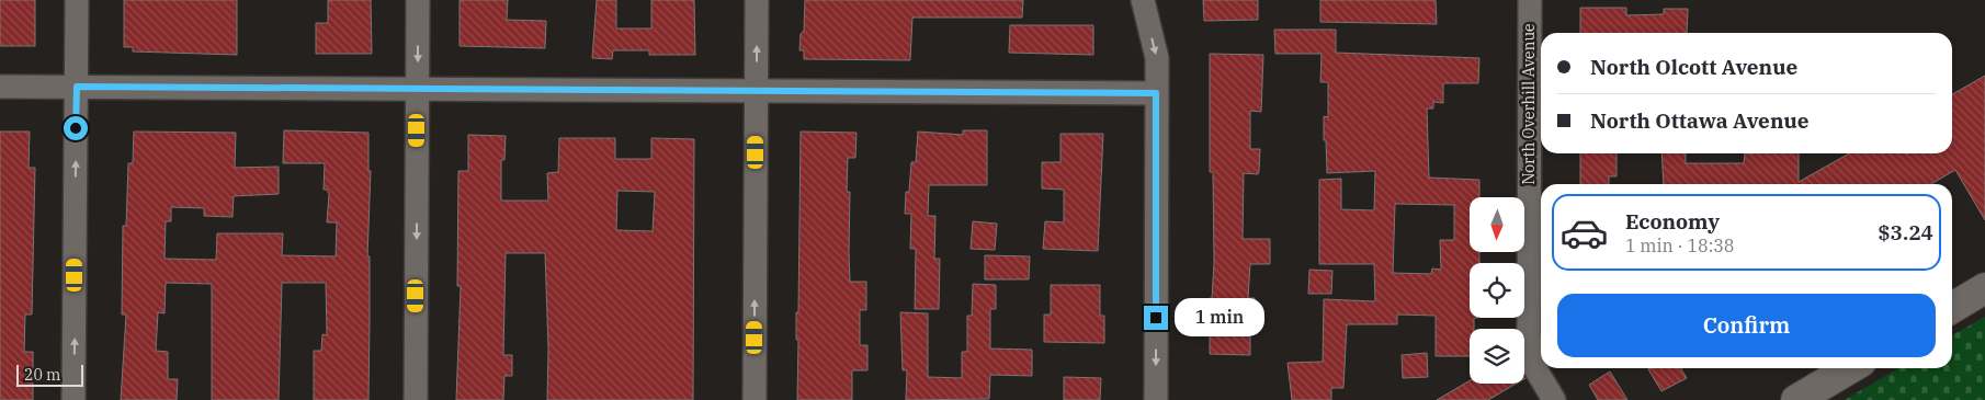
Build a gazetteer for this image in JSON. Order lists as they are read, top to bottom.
{
  "streets": {
    "street": ["North Overhill Avenue"]
  },
  "scale_bar": "20 m",
  "north": "bottom",
  "page": {
    "banner": ["North Olcott Avenue", "North Ottawa Avenue"],
    "list": [
      {
        "name": "Economy",
        "note": "1 min · 18:38",
        "value": "$3.24"
      }
    ],
    "buttons": "Confirm",
    "bubble": "1 min",
    "scale": "20 m"
  }
}
